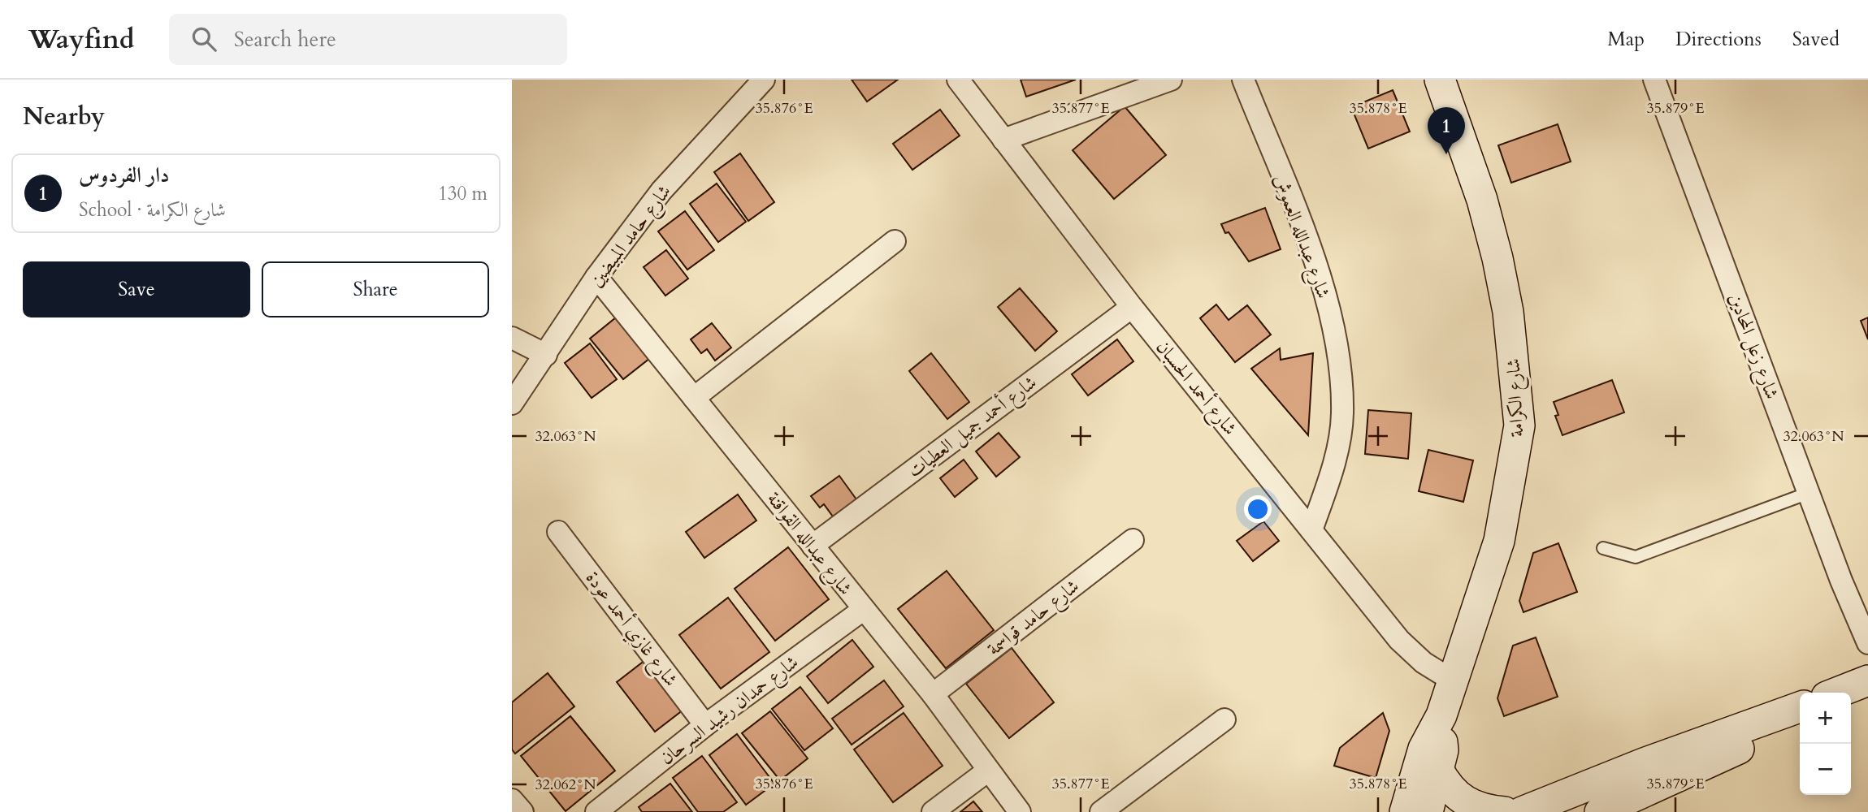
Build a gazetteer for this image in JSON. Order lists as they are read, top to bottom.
{
  "streets": {
    "street": [
      "شارع حامد المبيضين",
      "شارع عبدالله العموش",
      "شارع زعل المحادين",
      "شارع أحمد الحسبان",
      "شارع الكرامة",
      "شارع أحمد جميل العطيات",
      "شارع عبدالله القواقنة",
      "شارع حامد قواسمة",
      "شارع غازي أحمد عودة",
      "شارع حمدان رشيد السرحان"
    ]
  },
  "crossings": [
    ["شارع حامد المبيضين", "شارع عبدالله القواقنة"],
    ["شارع عبدالله العموش", "شارع أحمد الحسبان"],
    ["شارع أحمد الحسبان", "شارع الكرامة"],
    ["شارع أحمد الحسبان", "شارع أحمد جميل العطيات"],
    ["شارع أحمد جميل العطيات", "شارع عبدالله القواقنة"],
    ["شارع عبدالله القواقنة", "شارع حامد قواسمة"],
    ["شارع عبدالله القواقنة", "شارع حمدان رشيد السرحان"],
    ["شارع غازي أحمد عودة", "شارع حمدان رشيد السرحان"]
  ],
  "page": {
    "header": "Wayfind",
    "search": "Search here",
    "nav": ["Map", "Directions", "Saved"],
    "heading": "Nearby",
    "pins": "1",
    "list": [
      {
        "mark": "1",
        "name": "دار الفردوس",
        "note": "School · شارع الكرامة",
        "value": "130 m"
      }
    ],
    "buttons": ["Save", "Share"],
    "map_buttons": ["+", "−"]
  },
  "coordinates": [
    "35.876°E",
    "35.877°E",
    "35.878°E",
    "35.879°E",
    "32.063°N",
    "32.062°N"
  ]
}
